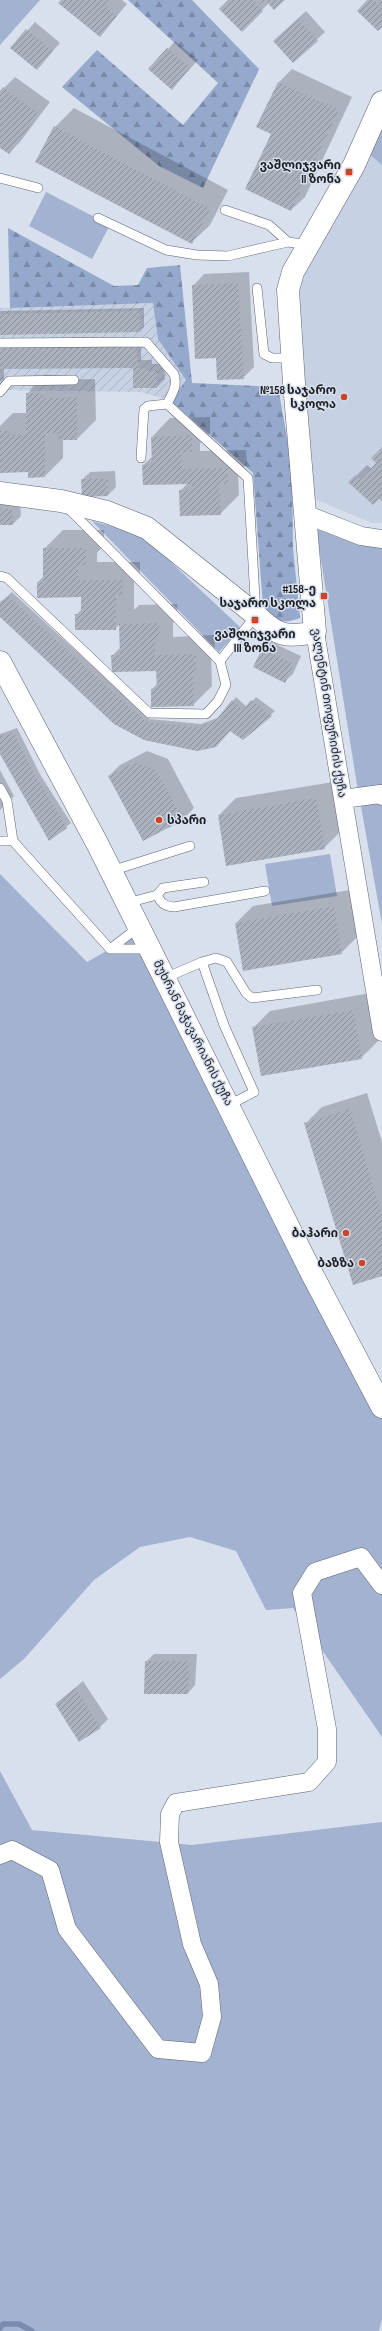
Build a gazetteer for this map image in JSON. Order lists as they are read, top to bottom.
{
  "streets": {
    "street": ["ვალენტინ თოფურიძის ქუჩა", "მუხრან მაჭავარიანის ქუჩა"]
  },
  "places": {
    "transit": ["ვაშლიჯვარი II ზონა", "#158-ე საჯარო სკოლა", "ვაშლიჯვარი III ზონა"],
    "other": [
      "№158 საჯარო სკოლა",
      "სპარი",
      "ბაჰარი",
      "ბაზზა"
    ]
  }
}
